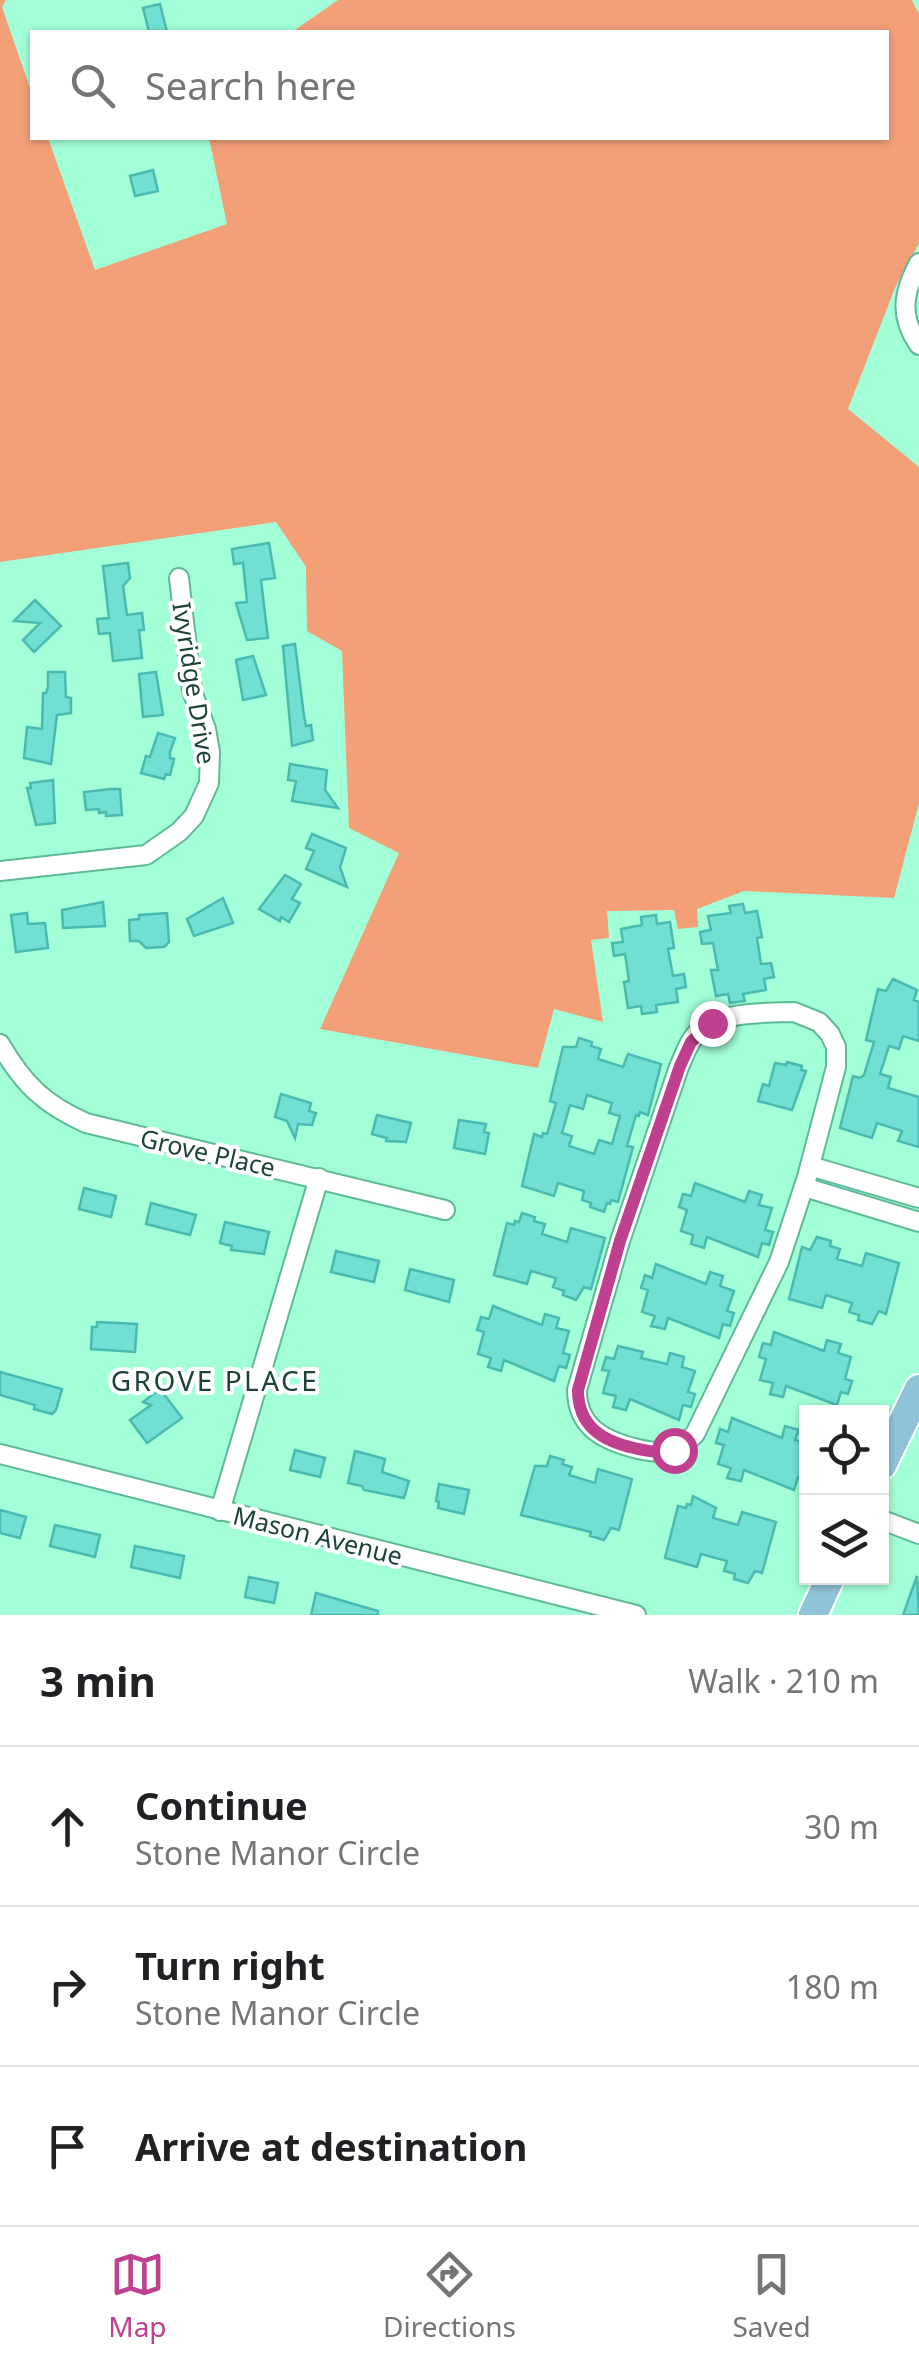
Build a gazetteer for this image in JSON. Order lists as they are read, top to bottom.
{
  "streets": {
    "street": ["Ivyridge Drive", "Grove Place", "Mason Avenue"]
  },
  "districts": ["GROVE PLACE"],
  "page": {
    "search": "Search here",
    "heading": ["3 min", "Walk · 210 m"],
    "list": [
      ["Continue", "Stone Manor Circle", "30 m"],
      ["Turn right", "Stone Manor Circle", "180 m"],
      "Arrive at destination"
    ],
    "nav": ["Map", "Directions", "Saved"]
  }
}
